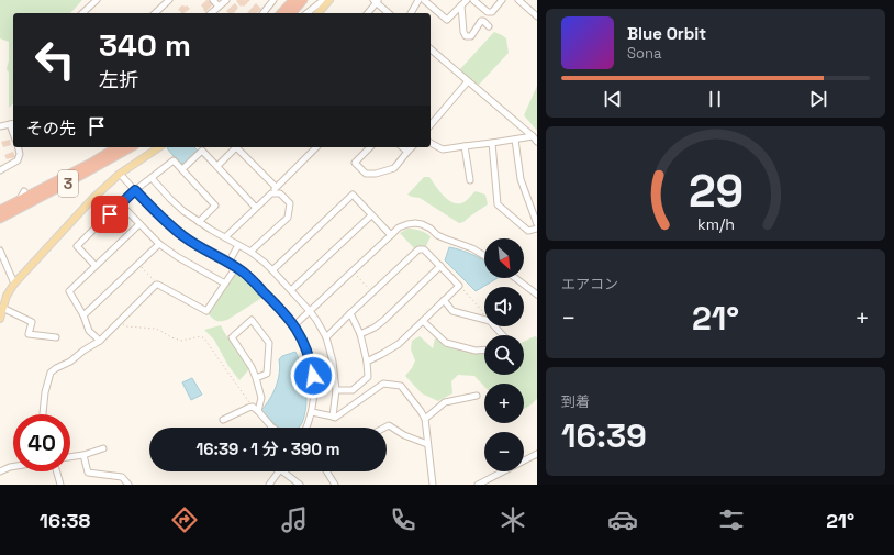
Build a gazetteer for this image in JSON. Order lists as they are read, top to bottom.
{
  "streets": {
    "highway": ["3"]
  },
  "north": "bottom right",
  "page": {
    "turn": ["340 m", "左折"],
    "song": ["Blue Orbit", "Sona"],
    "then": "その先",
    "map_buttons": ["+", "−"],
    "tile": [
      "エアコン",
      ["到着", "16:39"]
    ],
    "heat": ["−", "21°", "+"],
    "limit": "40",
    "trip": "16:39 · 1 分 · 390 m",
    "tabs": ["16:38", "21°"],
    "gauge": ["29", "km/h"]
  }
}
